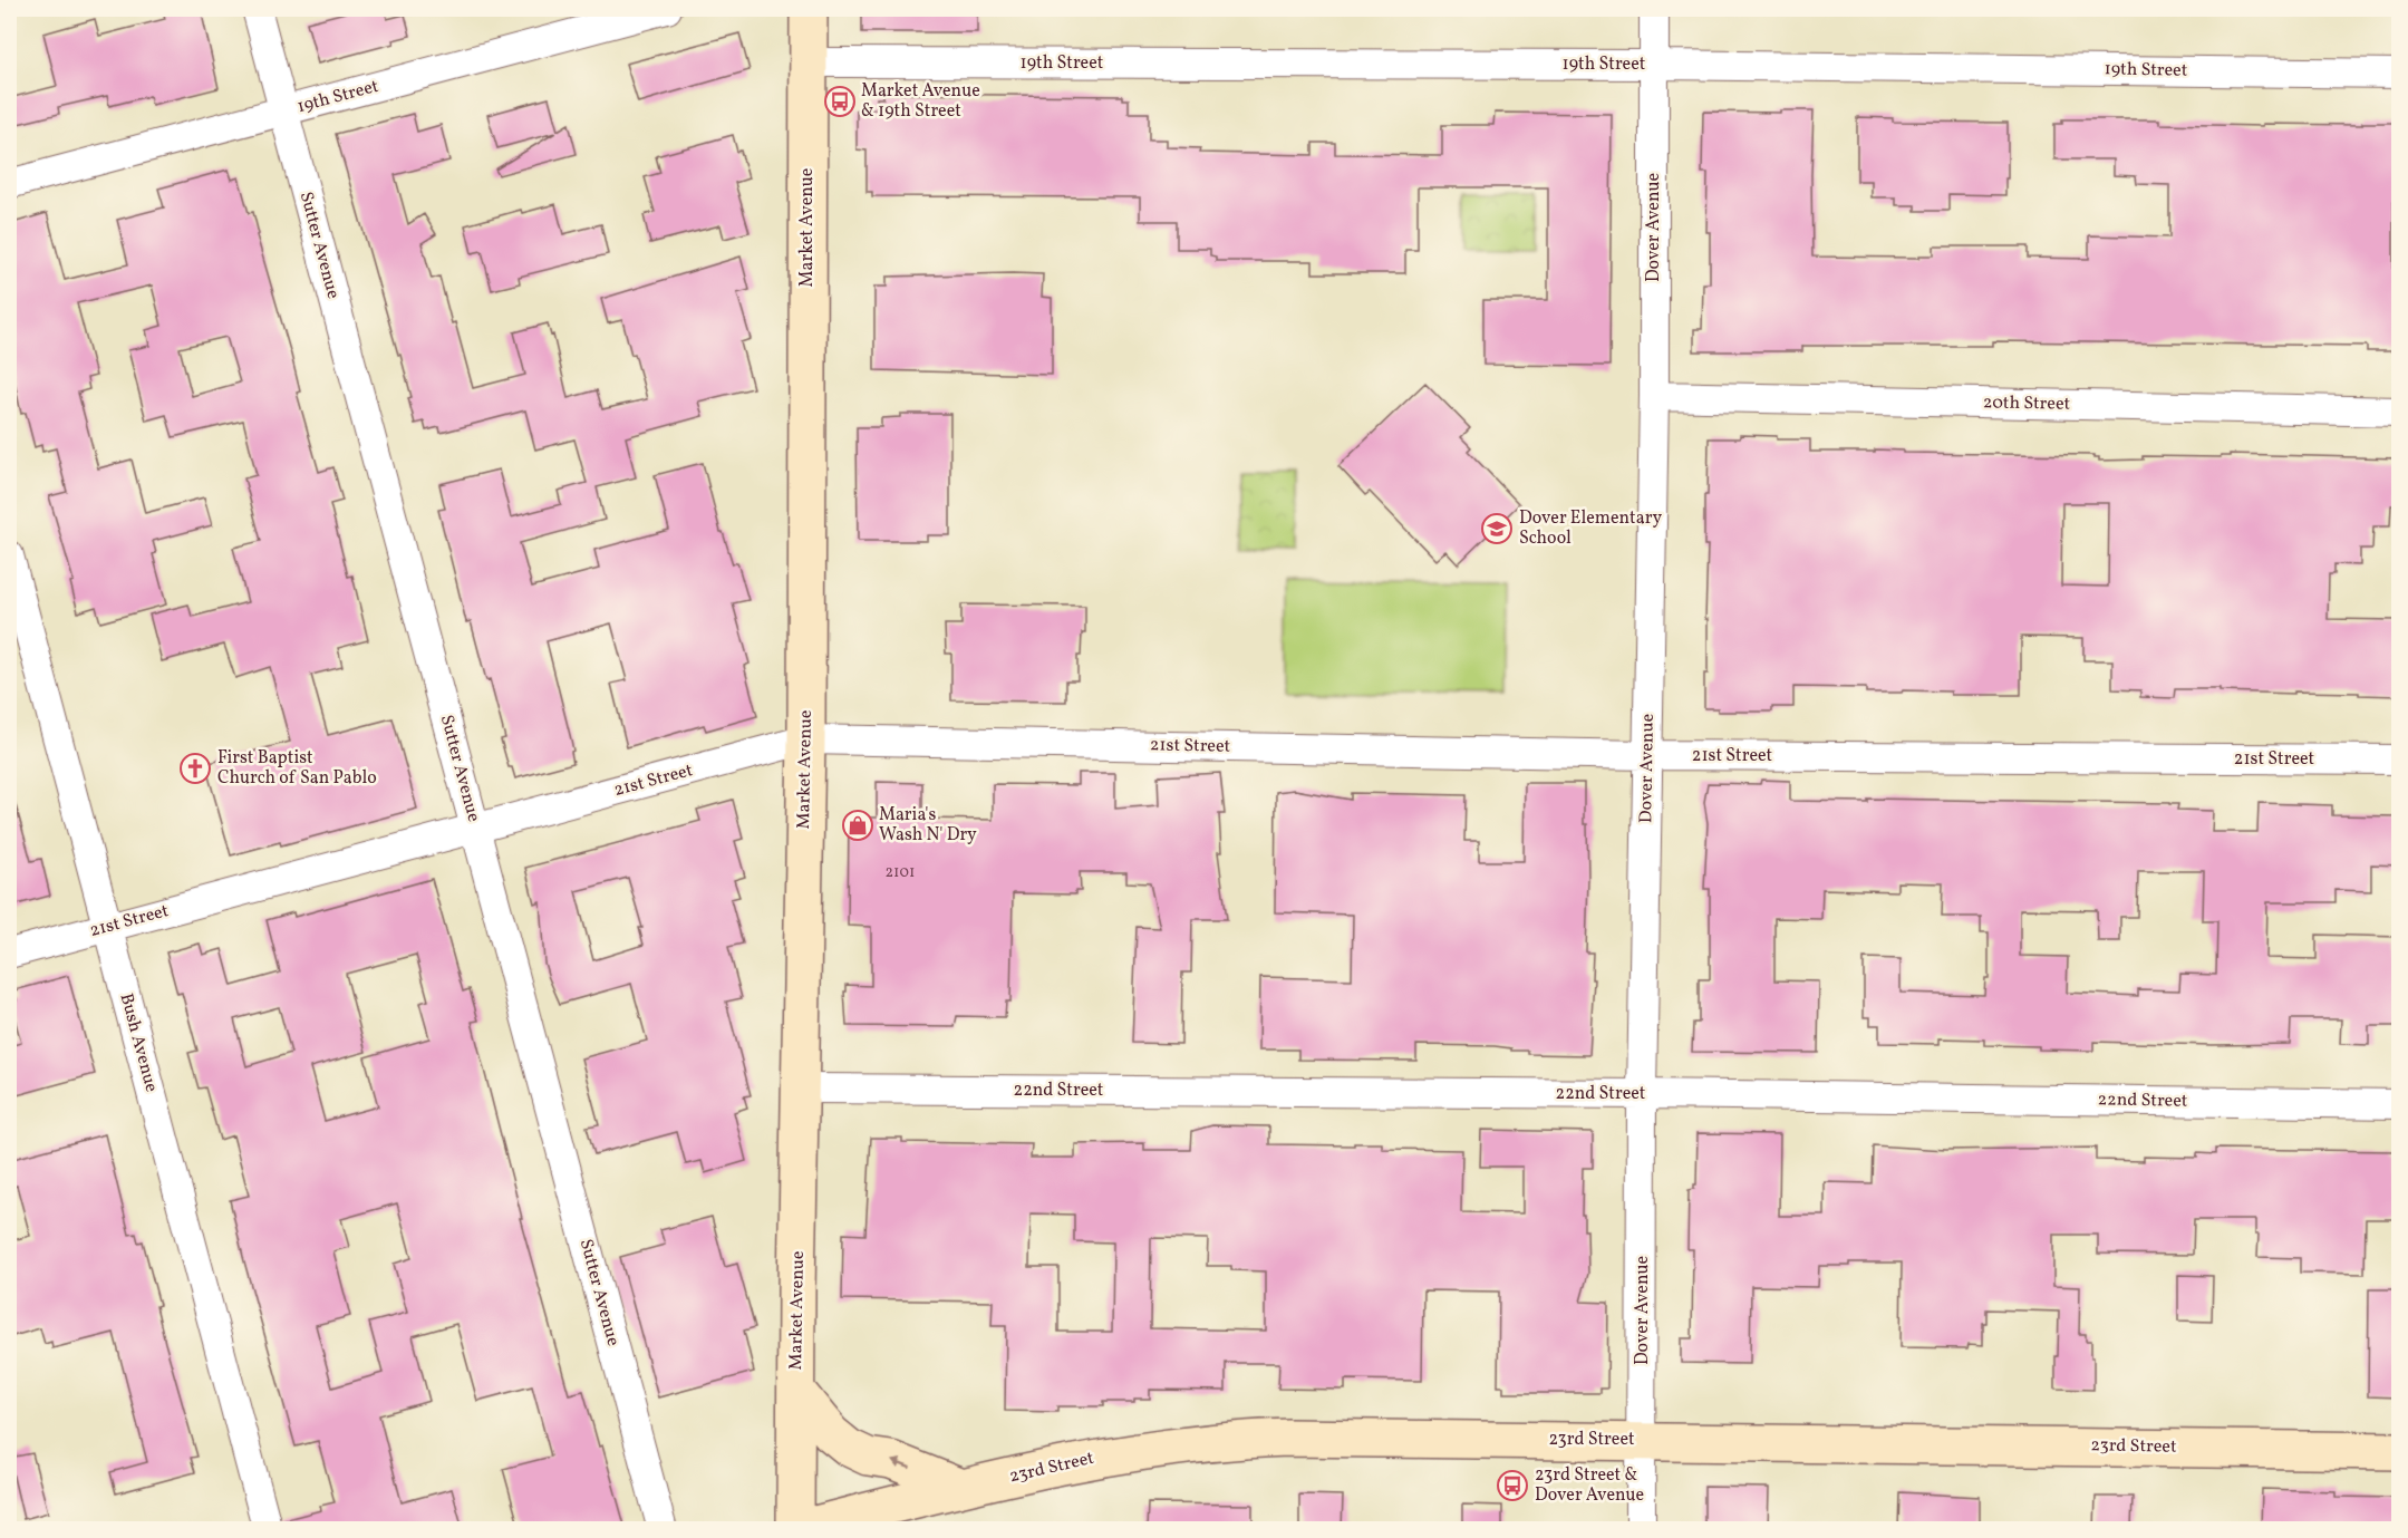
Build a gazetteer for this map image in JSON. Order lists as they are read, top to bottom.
{
  "streets": {
    "main road": ["Market Avenue", "23rd Street"],
    "street": [
      "19th Street",
      "Dover Avenue",
      "Sutter Avenue",
      "20th Street",
      "21st Street",
      "Bush Avenue",
      "22nd Street"
    ]
  },
  "crossings": [
    ["19th Street", "Market Avenue"],
    ["19th Street", "Dover Avenue"],
    ["19th Street", "Sutter Avenue"],
    ["Market Avenue", "21st Street"],
    ["Market Avenue", "22nd Street"],
    ["Market Avenue", "23rd Street"],
    ["Dover Avenue", "20th Street"],
    ["Dover Avenue", "21st Street"],
    ["Dover Avenue", "22nd Street"],
    ["Dover Avenue", "23rd Street"],
    ["Sutter Avenue", "21st Street"],
    ["21st Street", "Bush Avenue"]
  ],
  "places": {
    "bus stop": ["Market Avenue & 19th Street", "23rd Street & Dover Avenue"],
    "school or university": ["Dover Elementary School"],
    "church": ["First Baptist Church of San Pablo"],
    "shop": ["Maria's Wash N' Dry"]
  },
  "house_numbers": ["2101"]
}
